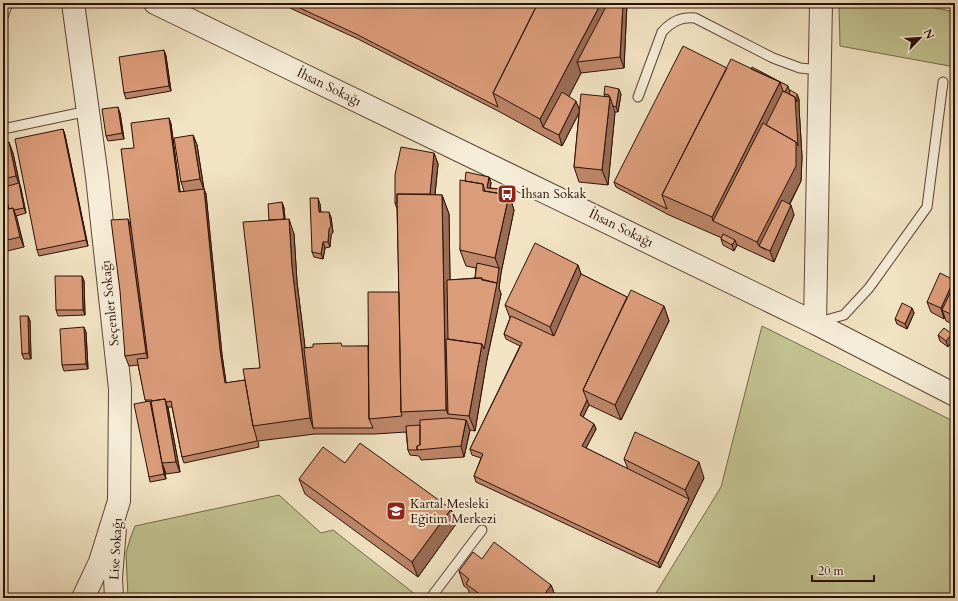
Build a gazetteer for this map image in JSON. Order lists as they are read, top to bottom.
{
  "streets": {
    "street": ["İhsan Sokağı", "Seçenler Sokağı", "Lise Sokağı"]
  },
  "crossings": [
    ["Seçenler Sokağı", "Lise Sokağı"]
  ],
  "places": {
    "bus stop": ["İhsan Sokak"],
    "school or university": ["Kartal Mesleki Eğitim Merkezi"]
  },
  "scale_bar": "20 m",
  "north": "top right"
}
